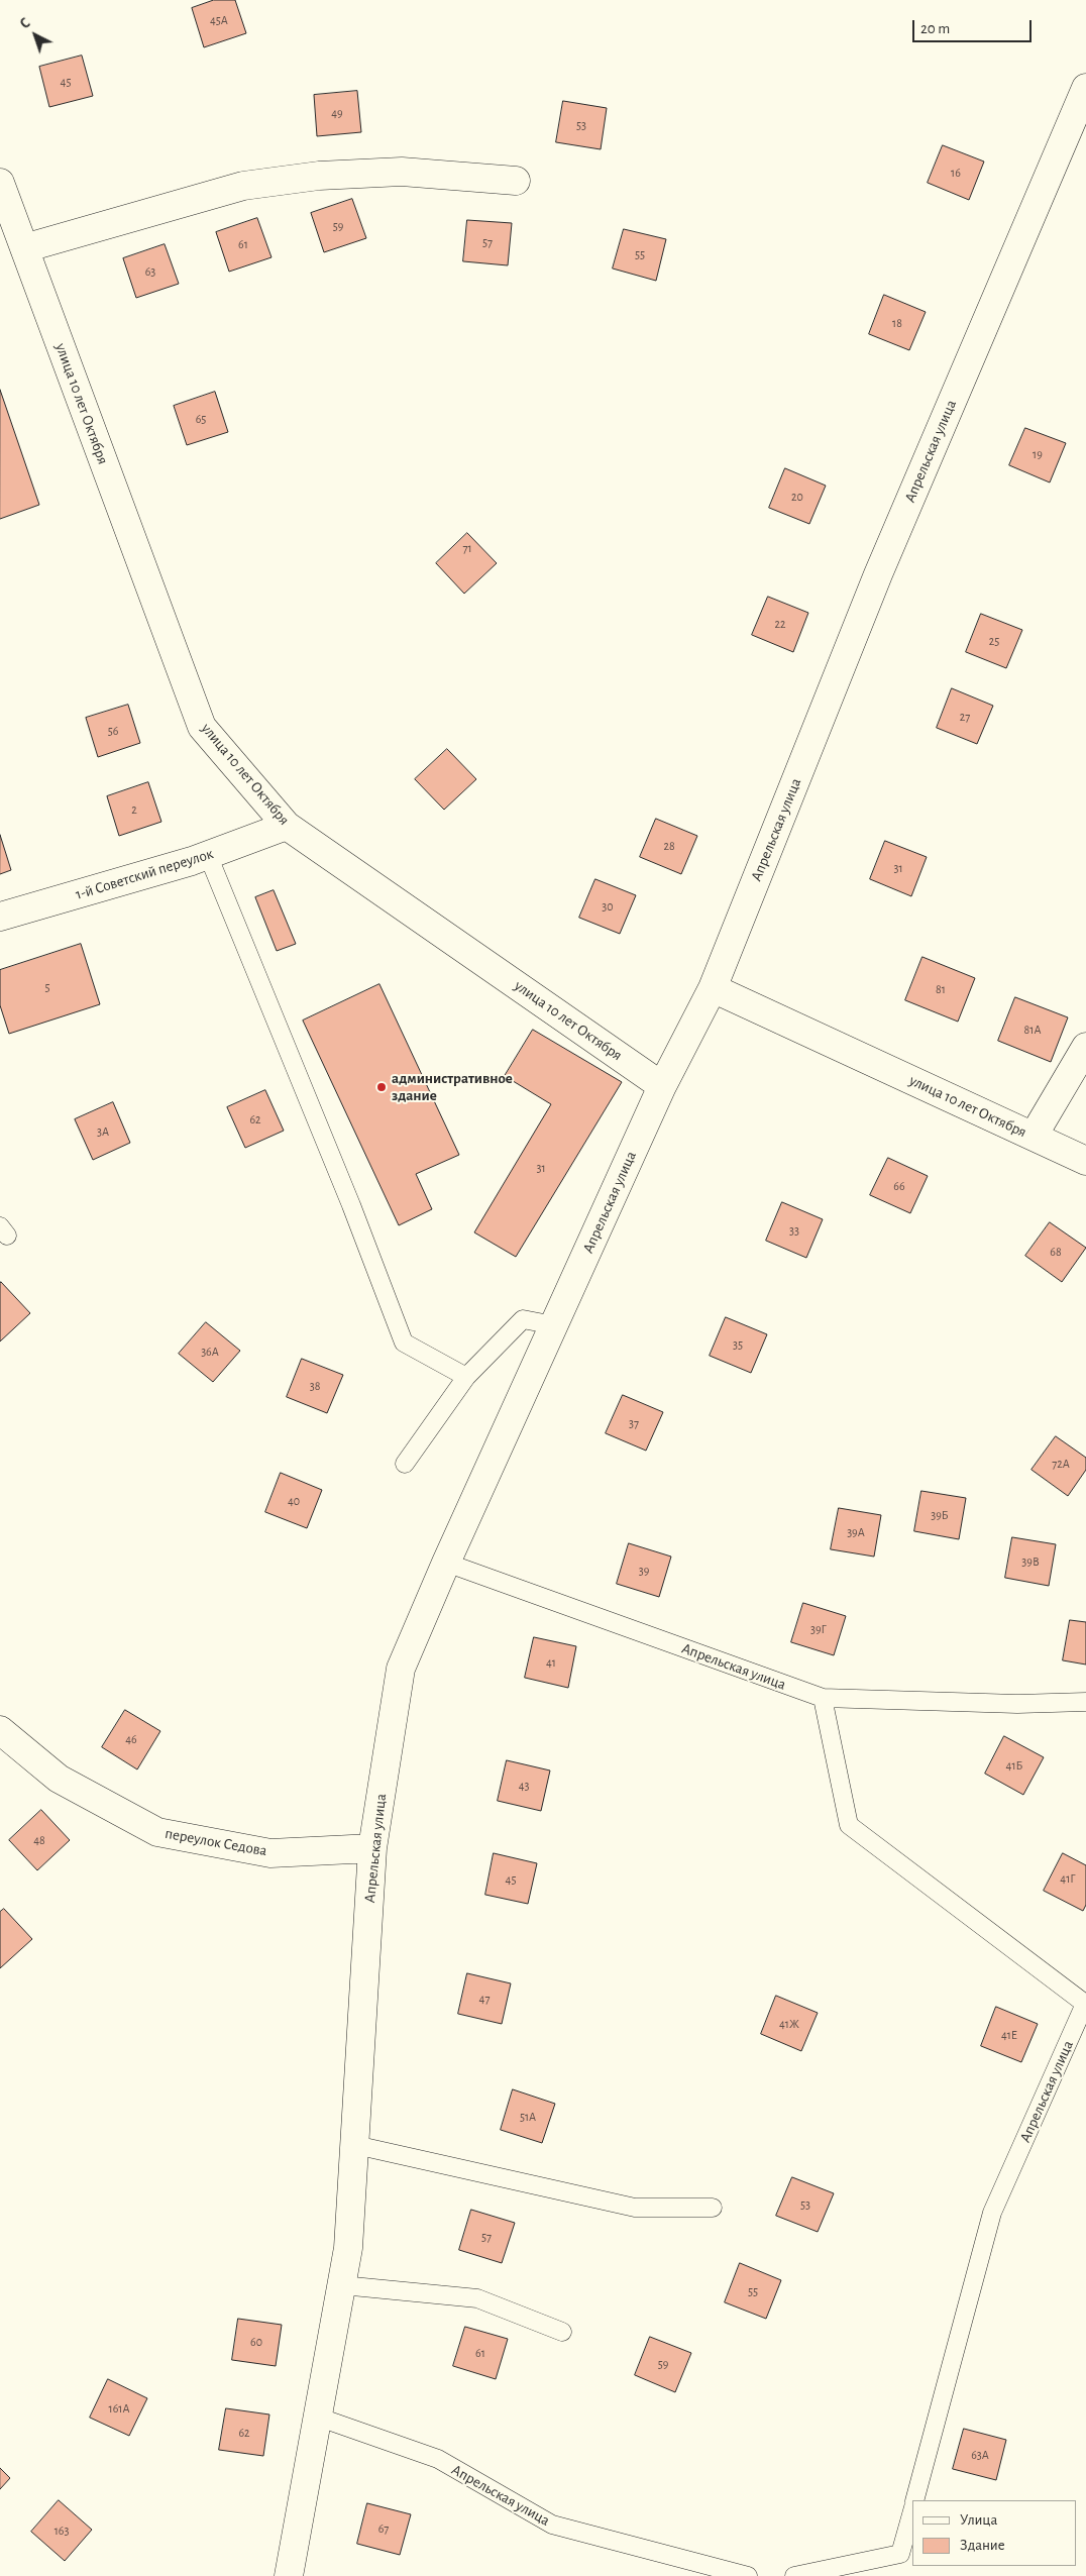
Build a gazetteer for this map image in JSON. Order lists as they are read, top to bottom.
{
  "streets": {
    "street": [
      "улица 10 лет Октября",
      "Апрельская улица",
      "1-й Советский переулок",
      "переулок Седова"
    ]
  },
  "crossings": [
    ["улица 10 лет Октября", "Апрельская улица"],
    ["улица 10 лет Октября", "1-й Советский переулок"],
    ["Апрельская улица", "переулок Седова"]
  ],
  "places": ["административное здание"],
  "house_numbers": [
    "45А",
    "45",
    "49",
    "53",
    "16",
    "59",
    "57",
    "61",
    "55",
    "63",
    "18",
    "65",
    "19",
    "20",
    "71",
    "22",
    "25",
    "27",
    "56",
    "2",
    "28",
    "31",
    "30",
    "5",
    "81",
    "81А",
    "62",
    "3А",
    "31",
    "66",
    "33",
    "68",
    "35",
    "36А",
    "38",
    "37",
    "72А",
    "40",
    "39Б",
    "39А",
    "39В",
    "39",
    "39Г",
    "41",
    "46",
    "41Б",
    "43",
    "48",
    "41Г",
    "45",
    "47",
    "41Ж",
    "41Е",
    "51А",
    "53",
    "57",
    "55",
    "60",
    "61",
    "59",
    "161А",
    "62",
    "63А",
    "67",
    "163"
  ],
  "legend": ["Улица", "Здание"],
  "scale_bar": "20 m",
  "north": "top left"
}
